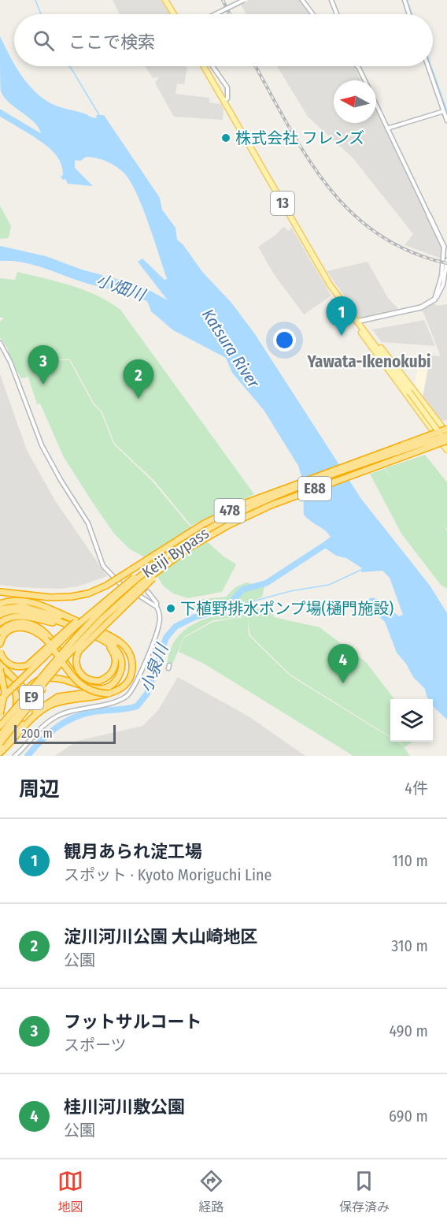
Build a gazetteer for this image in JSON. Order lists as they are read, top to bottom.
{
  "streets": {
    "highway": [
      "E88",
      "478",
      "Keiji Bypass",
      "E9"
    ],
    "main road": ["13"]
  },
  "crossings": [
    ["13", "478"],
    ["13", "Keiji Bypass"],
    ["E88", "Keiji Bypass"],
    ["Keiji Bypass", "E9"]
  ],
  "districts": ["Yawata-Ikenokubi"],
  "water": ["小畑川", "Katsura River", "小泉川"],
  "places": ["株式会社 フレンズ", "下植野排水ポンプ場(樋門施設)"],
  "scale_bar": "200 m",
  "north": "left",
  "page": {
    "search": "ここで検索",
    "pins": [
      "1",
      "3",
      "2",
      "4"
    ],
    "scale": "200 m",
    "heading": ["周辺", "4件"],
    "list": [
      {
        "mark": "1",
        "name": "観月あられ淀工場",
        "note": "スポット · Kyoto Moriguchi Line",
        "value": "110 m"
      },
      {
        "mark": "2",
        "name": "淀川河川公園 大山崎地区",
        "note": "公園",
        "value": "310 m"
      },
      {
        "mark": "3",
        "name": "フットサルコート",
        "note": "スポーツ",
        "value": "490 m"
      },
      {
        "mark": "4",
        "name": "桂川河川敷公園",
        "note": "公園",
        "value": "690 m"
      }
    ],
    "nav": ["地図", "経路", "保存済み"]
  }
}
